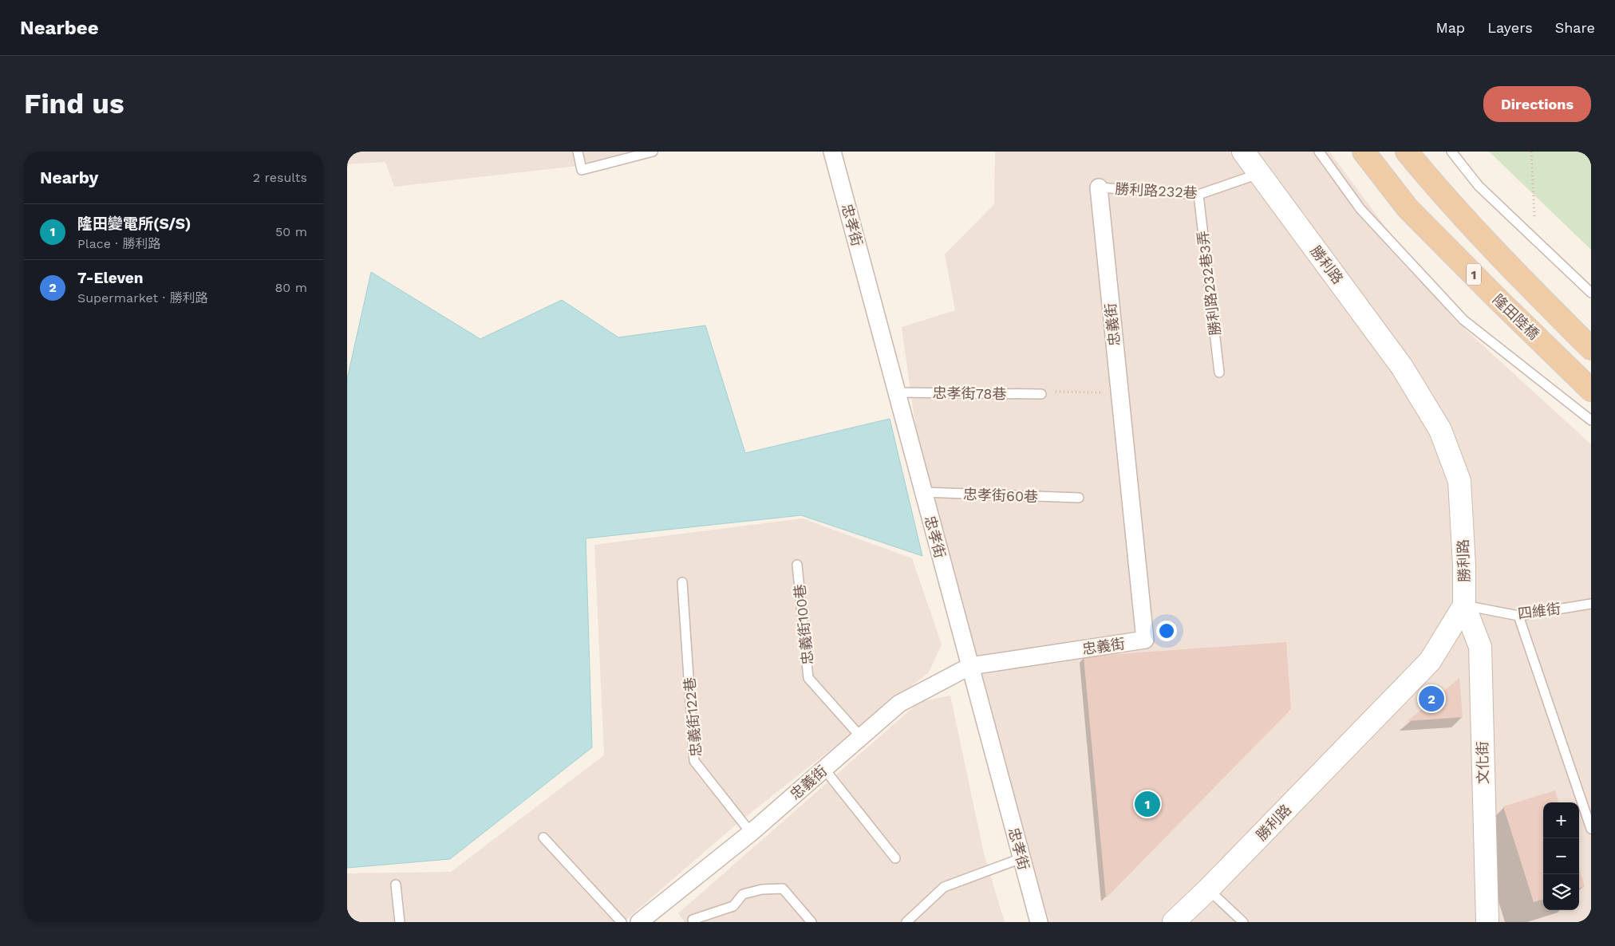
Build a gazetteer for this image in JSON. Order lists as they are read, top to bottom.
{
  "streets": {
    "main road": [
      "勝利路",
      "1",
      "隆田陸橋",
      "文化街"
    ],
    "street": ["忠孝街", "忠義街"],
    "lane": [
      "勝利路232巷",
      "勝利路232巷3弄",
      "忠孝街78巷",
      "忠孝街60巷",
      "四維街",
      "忠義街100巷",
      "忠義街122巷"
    ]
  },
  "crossings": [
    ["勝利路232巷", "勝利路"],
    ["勝利路232巷", "勝利路232巷3弄"],
    ["勝利路232巷", "忠義街"],
    ["忠孝街", "忠義街"],
    ["忠孝街", "忠孝街78巷"],
    ["忠孝街", "忠孝街60巷"],
    ["勝利路", "四維街"],
    ["勝利路", "文化街"],
    ["忠義街", "忠義街100巷"],
    ["忠義街", "忠義街122巷"],
    ["四維街", "文化街"]
  ],
  "page": {
    "header": "Nearbee",
    "nav": ["Map", "Layers", "Share"],
    "buttons": "Directions",
    "title": "Find us",
    "heading": ["Nearby", "2 results"],
    "list": [
      {
        "mark": "1",
        "name": "隆田變電所(S/S)",
        "note": "Place · 勝利路",
        "value": "50 m"
      },
      {
        "mark": "2",
        "name": "7-Eleven",
        "note": "Supermarket · 勝利路",
        "value": "80 m"
      }
    ],
    "pins": ["2", "1"],
    "map_buttons": ["+", "−"]
  }
}
